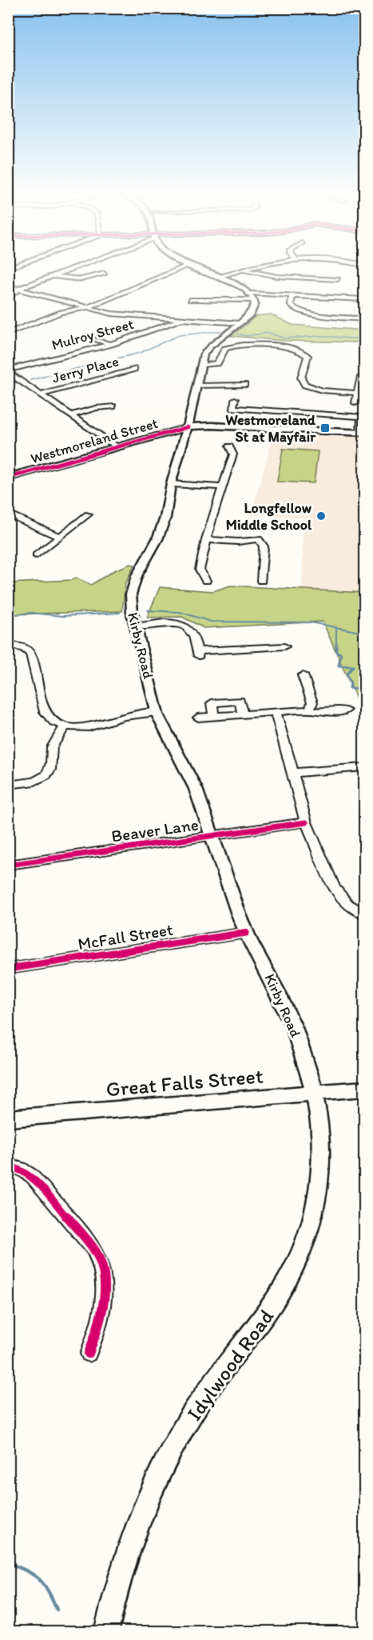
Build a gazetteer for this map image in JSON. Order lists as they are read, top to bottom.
{
  "streets": {
    "main road": [
      "Westmoreland Street",
      "Kirby Road",
      "Great Falls Street",
      "Idylwood Road"
    ],
    "street": [
      "Mulroy Street",
      "Jerry Place",
      "Beaver Lane",
      "McFall Street"
    ]
  },
  "crossings": [
    ["Westmoreland Street", "Kirby Road"],
    ["Kirby Road", "Beaver Lane"],
    ["Kirby Road", "McFall Street"],
    ["Kirby Road", "Great Falls Street"],
    ["Kirby Road", "Idylwood Road"],
    ["Great Falls Street", "Idylwood Road"]
  ],
  "places": {
    "transit": ["Westmoreland St at Mayfair"],
    "other": ["Longfellow Middle School"]
  }
}
